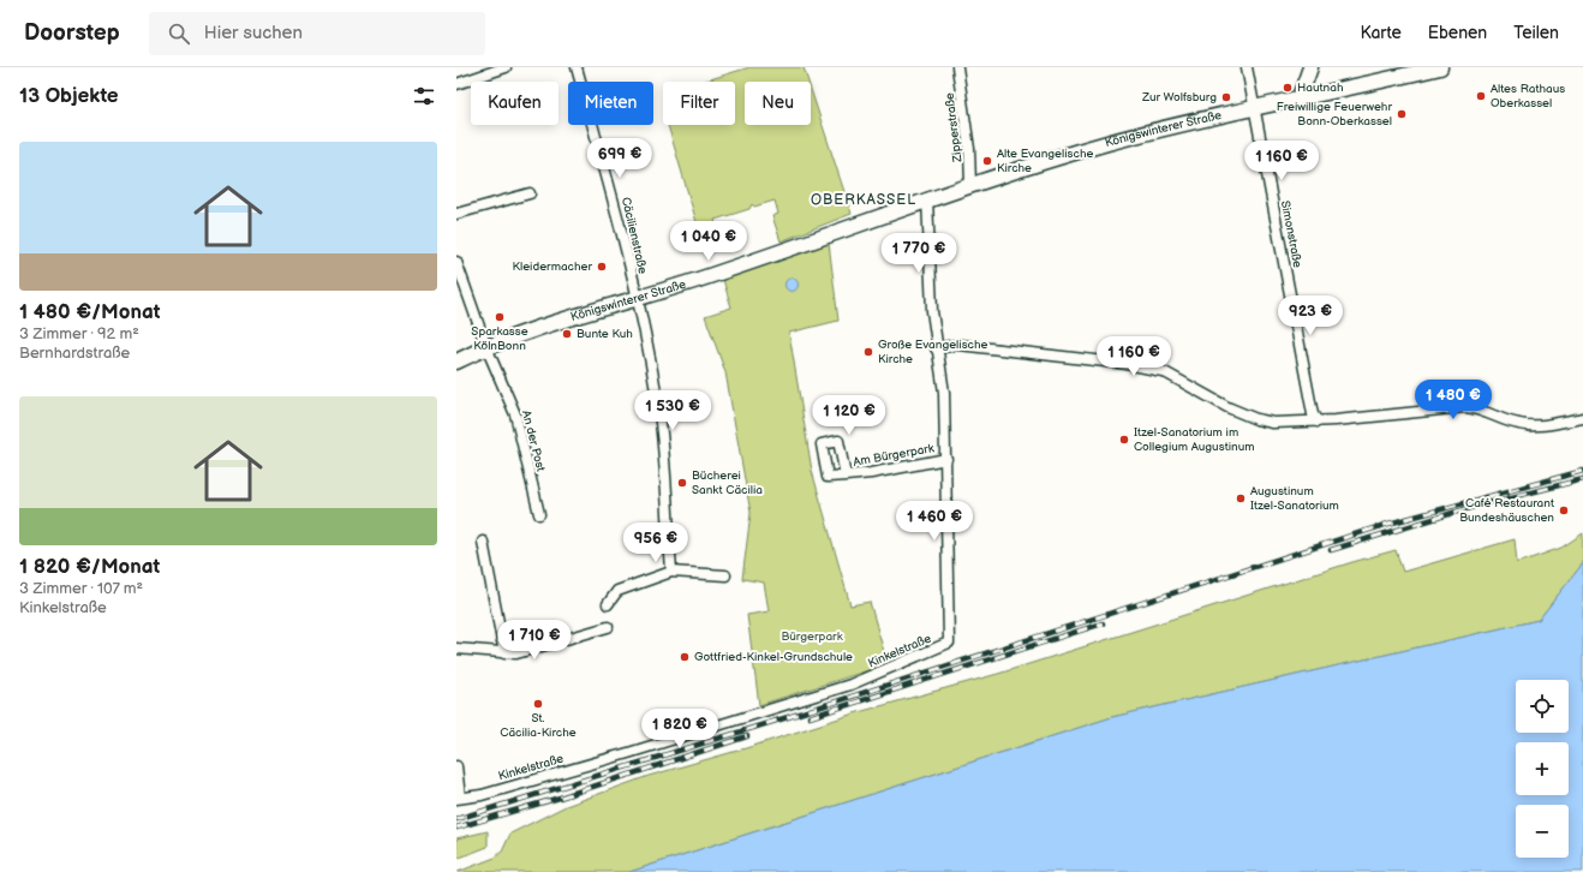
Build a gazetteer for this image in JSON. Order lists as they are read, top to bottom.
{
  "streets": {
    "main road": ["Königswinterer Straße"],
    "street": [
      "Zipperstraße",
      "Simonstraße",
      "Cäcilienstraße",
      "An der Post",
      "Am Bürgerpark",
      "Kinkelstraße"
    ]
  },
  "crossings": [
    ["Zipperstraße", "Königswinterer Straße"],
    ["Königswinterer Straße", "Simonstraße"],
    ["Königswinterer Straße", "Cäcilienstraße"],
    ["Königswinterer Straße", "An der Post"],
    ["Königswinterer Straße", "Kinkelstraße"],
    ["Am Bürgerpark", "Kinkelstraße"]
  ],
  "districts": ["OBERKASSEL"],
  "parks": ["Bürgerpark"],
  "places": [
    "Hautnah",
    "Altes Rathaus Oberkassel",
    "Zur Wolfsburg",
    "Freiwillige Feuerwehr Bonn-Oberkassel",
    "Alte Evangelische Kirche",
    "Kleidermacher",
    "Sparkasse KölnBonn",
    "Bunte Kuh",
    "Große Evangelische Kirche",
    "Itzel-Sanatorium im Collegium Augustinum",
    "Bücherei Sankt Cäcilia",
    "Augustinum Itzel-Sanatorium",
    "Café Restaurant Bundeshäuschen",
    "Gottfried-Kinkel-Grundschule",
    "St. Cäcilia-Kirche"
  ],
  "page": {
    "header": "Doorstep",
    "search": "Hier suchen",
    "nav": ["Karte", "Ebenen", "Teilen"],
    "heading": "13 Objekte",
    "chip": [
      "Kaufen",
      "Mieten",
      "Filter",
      "Neu"
    ],
    "list": [
      {
        "name": "1 480 €/Monat",
        "note": "3 Zimmer · 92 m² · Bernhardstraße"
      },
      {
        "name": "1 820 €/Monat",
        "note": "3 Zimmer · 107 m² · Kinkelstraße"
      }
    ],
    "price": [
      "699 €",
      "1 160 €",
      "1 040 €",
      "1 770 €",
      "923 €",
      "1 160 €",
      "1 480 €",
      "1 530 €",
      "1 120 €",
      "1 460 €",
      "956 €",
      "1 710 €",
      "1 820 €"
    ],
    "map_buttons": ["+", "−"]
  }
}
